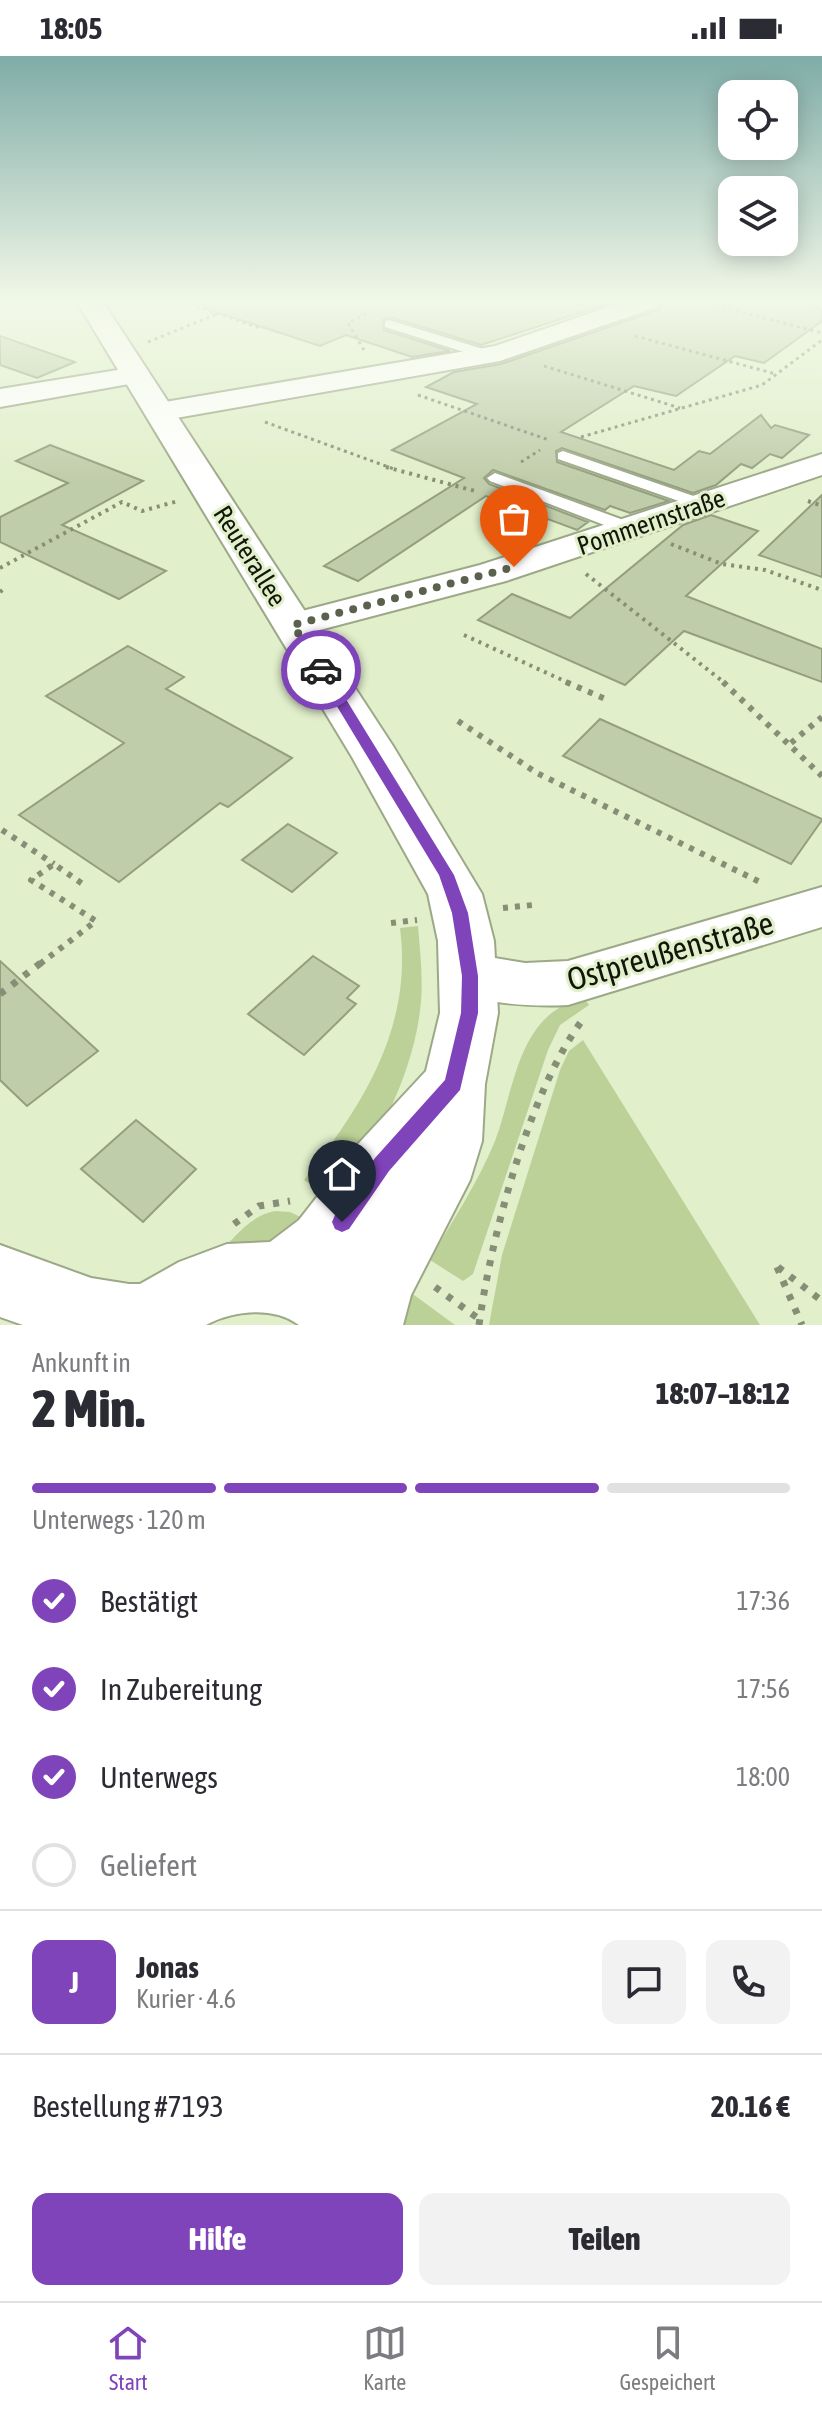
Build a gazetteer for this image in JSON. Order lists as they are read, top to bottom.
{
  "streets": {
    "street": ["Pommernstraße", "Reuterallee", "Ostpreußenstraße"]
  },
  "crossings": [
    ["Pommernstraße", "Reuterallee"],
    ["Reuterallee", "Ostpreußenstraße"]
  ],
  "page": {
    "status": "18:05",
    "heading": ["2 Min.", "Ankunft in", "18:07–18:12"],
    "panel": [
      "Jonas",
      "Kurier · 4.6",
      "Bestellung #7193",
      "20.16 €"
    ],
    "bar": "Unterwegs · 120 m",
    "list": [
      ["Bestätigt", "17:36"],
      ["In Zubereitung", "17:56"],
      ["Unterwegs", "18:00"],
      "Geliefert"
    ],
    "round": "J",
    "buttons": ["Hilfe", "Teilen"],
    "tabs": ["Start", "Karte", "Gespeichert"]
  }
}
